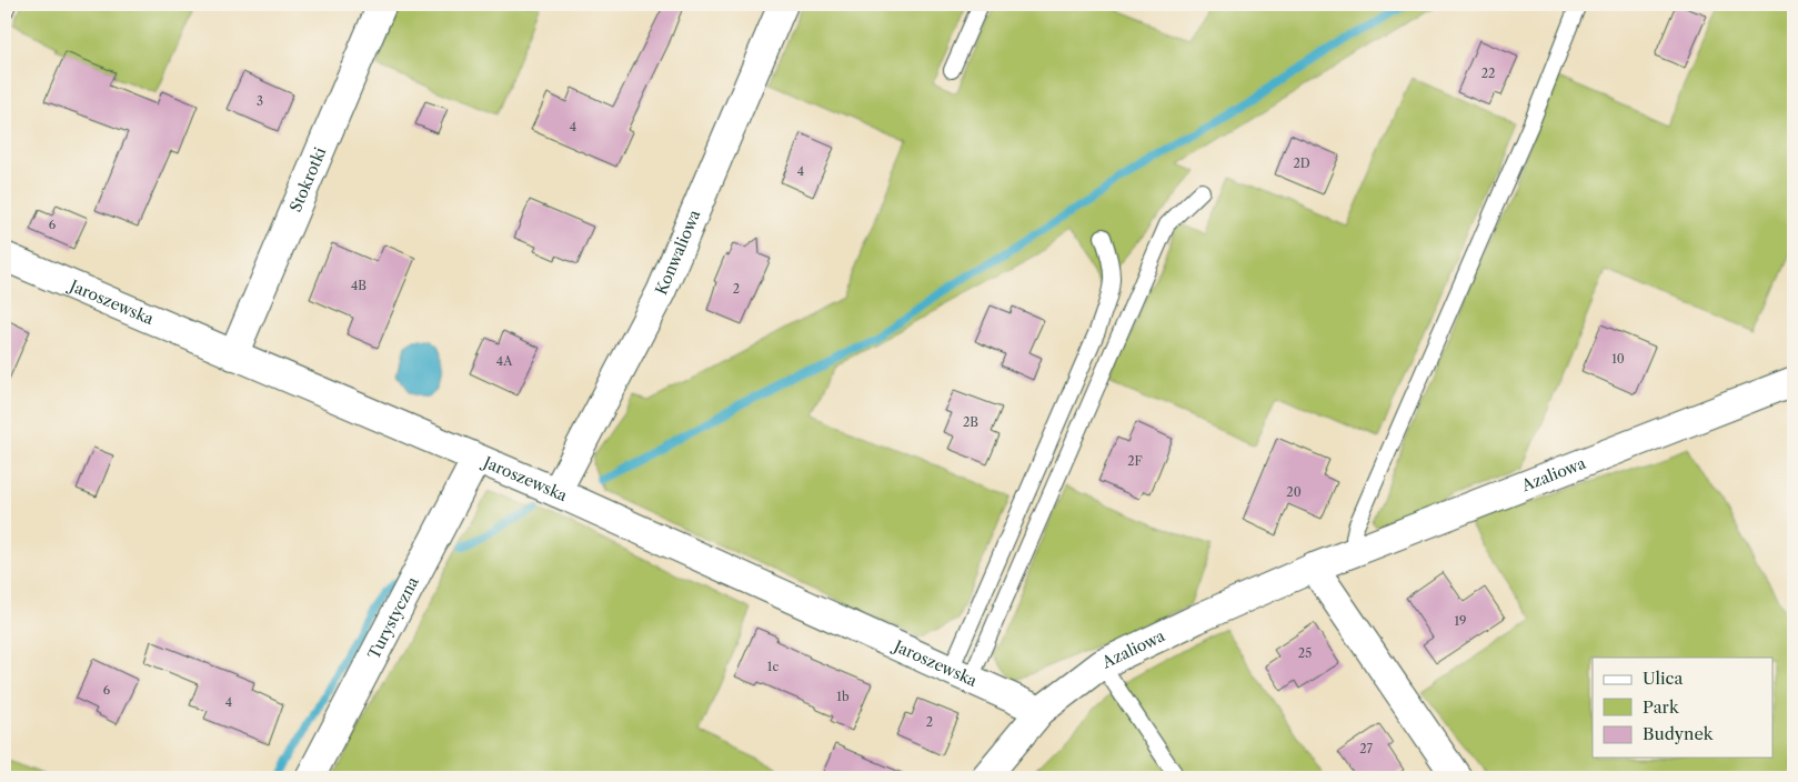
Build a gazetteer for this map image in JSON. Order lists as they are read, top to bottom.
{
  "streets": {
    "street": [
      "Stokrotki",
      "Konwaliowa",
      "Jaroszewska",
      "Azaliowa",
      "Turystyczna"
    ]
  },
  "crossings": [
    ["Stokrotki", "Jaroszewska"],
    ["Konwaliowa", "Jaroszewska"],
    ["Jaroszewska", "Azaliowa"],
    ["Jaroszewska", "Turystyczna"]
  ],
  "house_numbers": [
    "22",
    "3",
    "4",
    "2D",
    "4",
    "6",
    "4B",
    "2",
    "10",
    "4A",
    "2B",
    "2F",
    "20",
    "19",
    "25",
    "1c",
    "6",
    "1b",
    "4",
    "2",
    "27"
  ],
  "legend": ["Ulica", "Park", "Budynek"]
}
